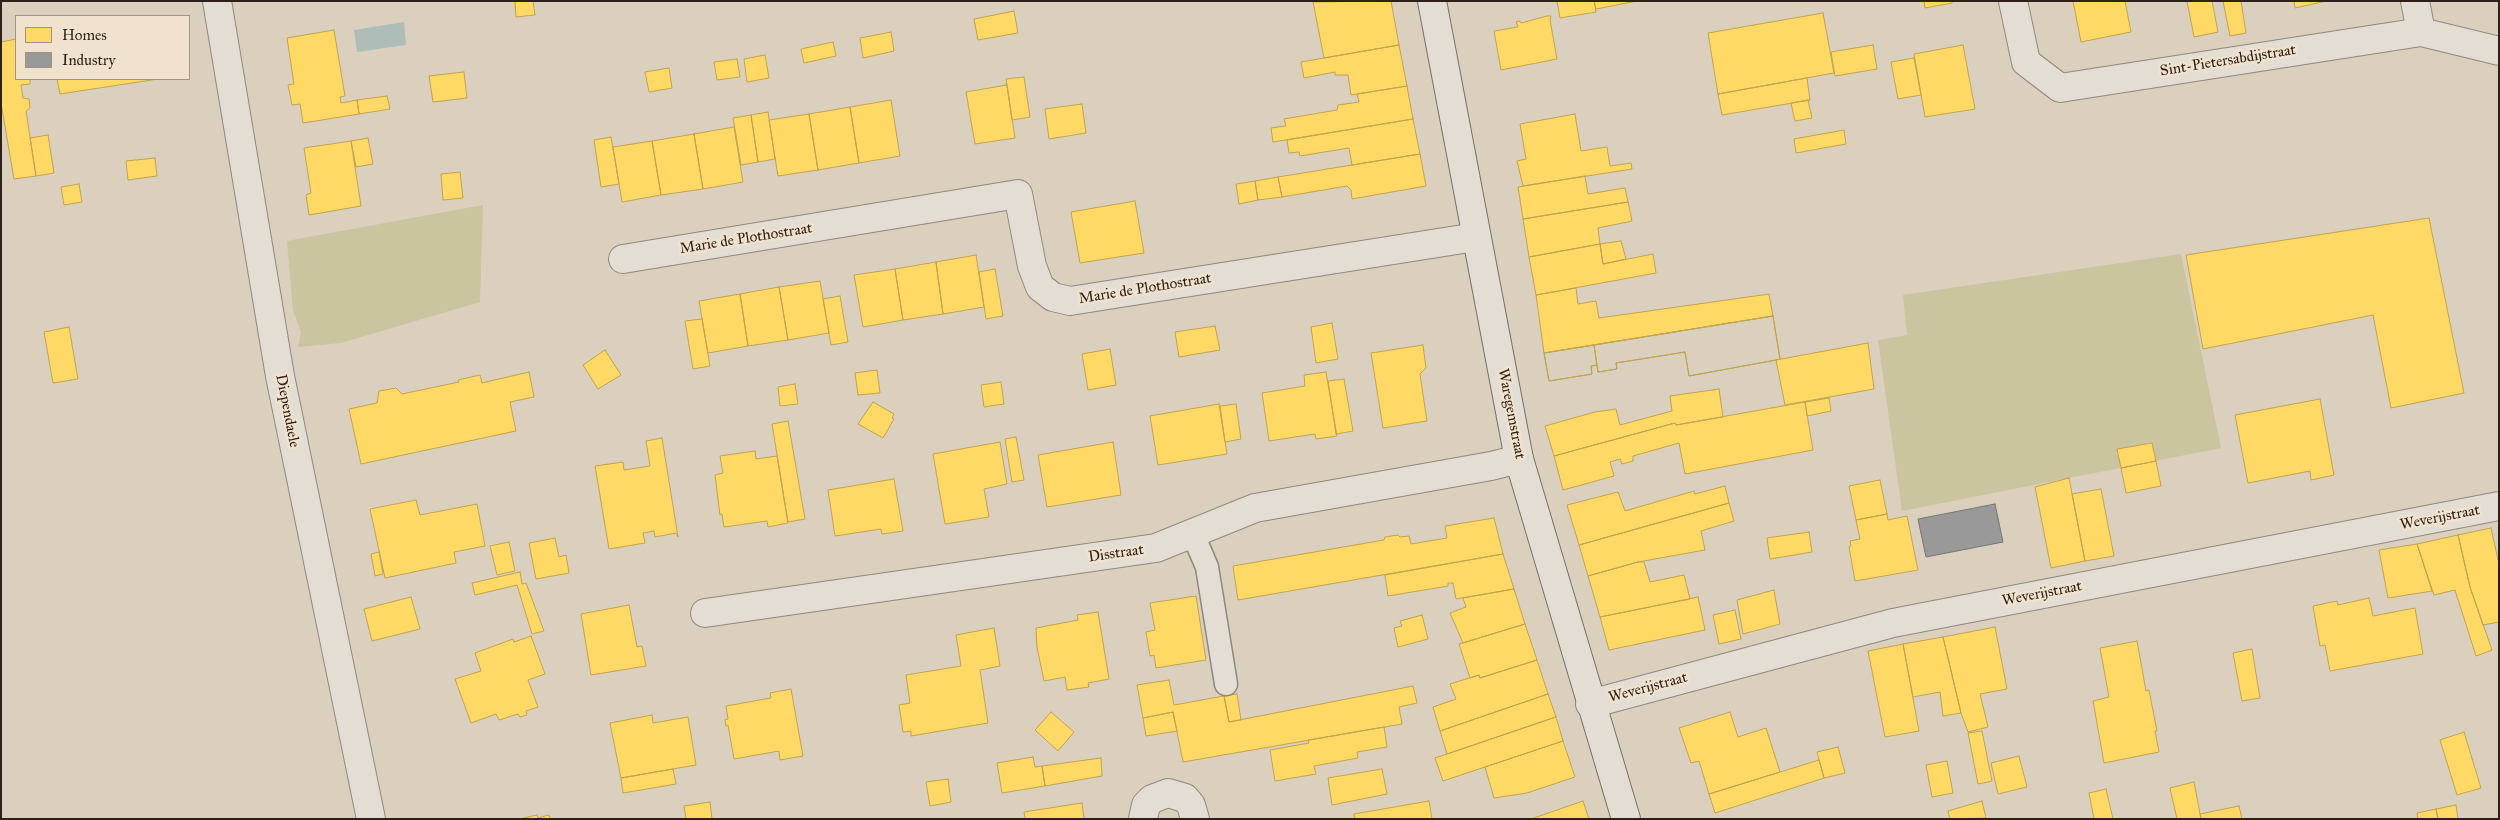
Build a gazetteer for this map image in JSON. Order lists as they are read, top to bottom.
{
  "streets": {
    "street": [
      "Sint-Pietersabdijstraat",
      "Marie de Plothostraat",
      "Diependaele",
      "Waregemstraat",
      "Weverijstraat",
      "Disstraat"
    ]
  },
  "crossings": [
    ["Marie de Plothostraat", "Waregemstraat"],
    ["Waregemstraat", "Weverijstraat"],
    ["Waregemstraat", "Disstraat"]
  ],
  "legend": ["Homes", "Industry"]
}
